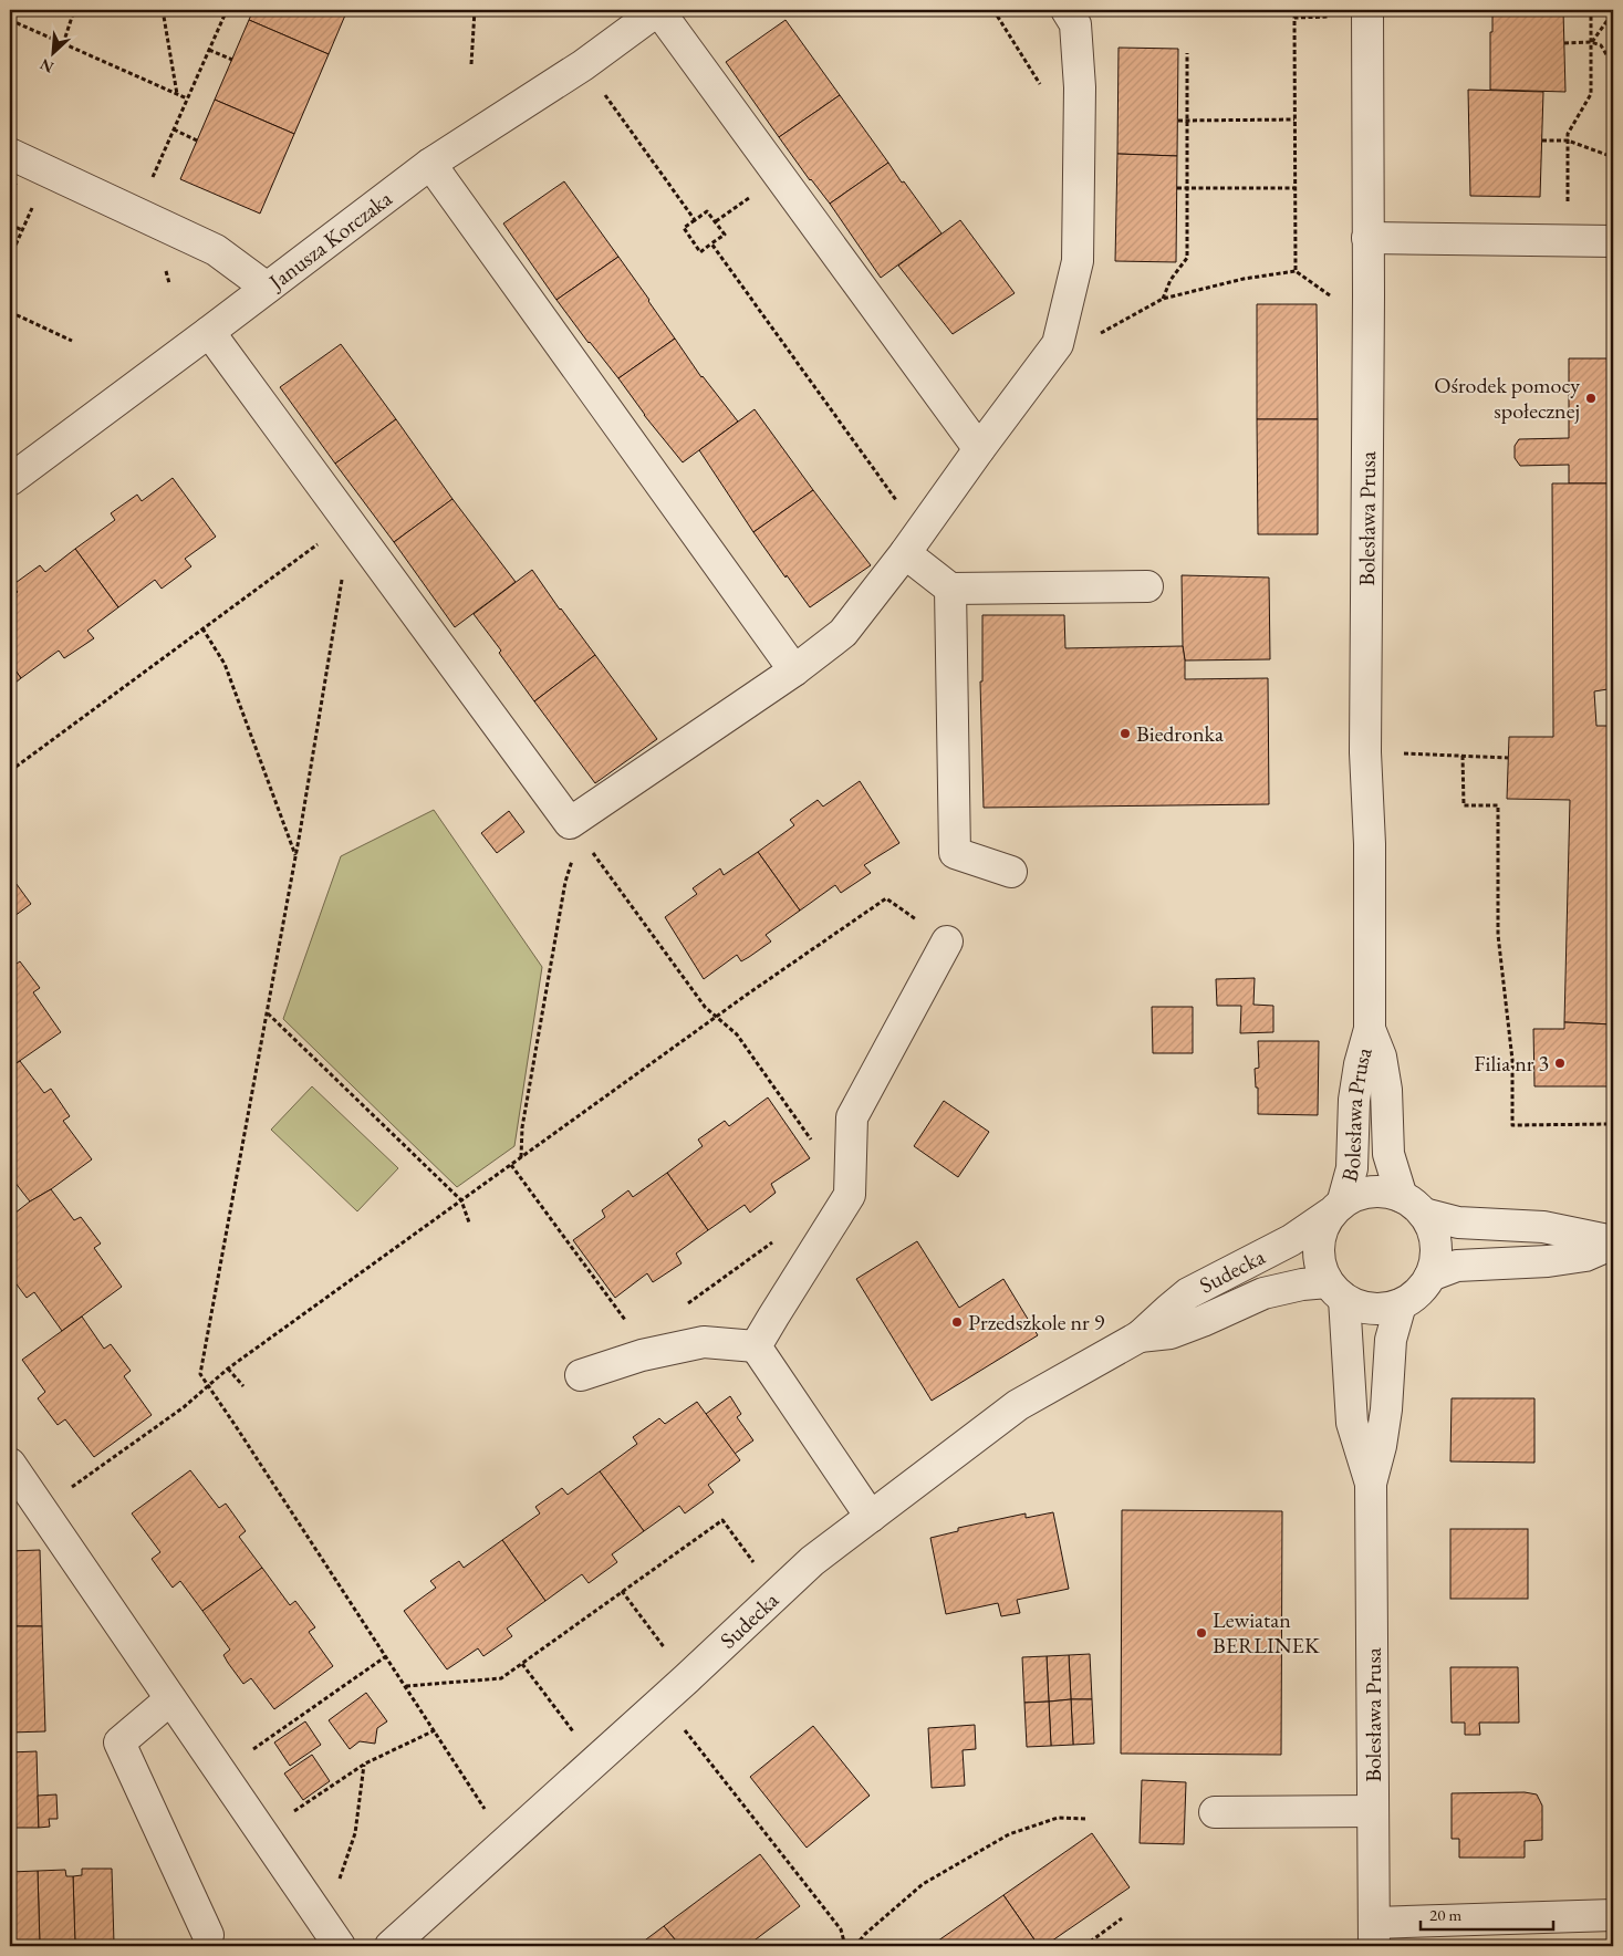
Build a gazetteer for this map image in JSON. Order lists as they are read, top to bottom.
{
  "streets": {
    "street": ["Janusza Korczaka", "Bolesława Prusa", "Sudecka"]
  },
  "crossings": [
    ["Bolesława Prusa", "Sudecka"]
  ],
  "places": [
    "Ośrodek pomocy społecznej",
    "Biedronka",
    "Filia nr 3",
    "Przedszkole nr 9",
    "Lewiatan BERLINEK"
  ],
  "scale_bar": "20 m",
  "north": "bottom left"
}
